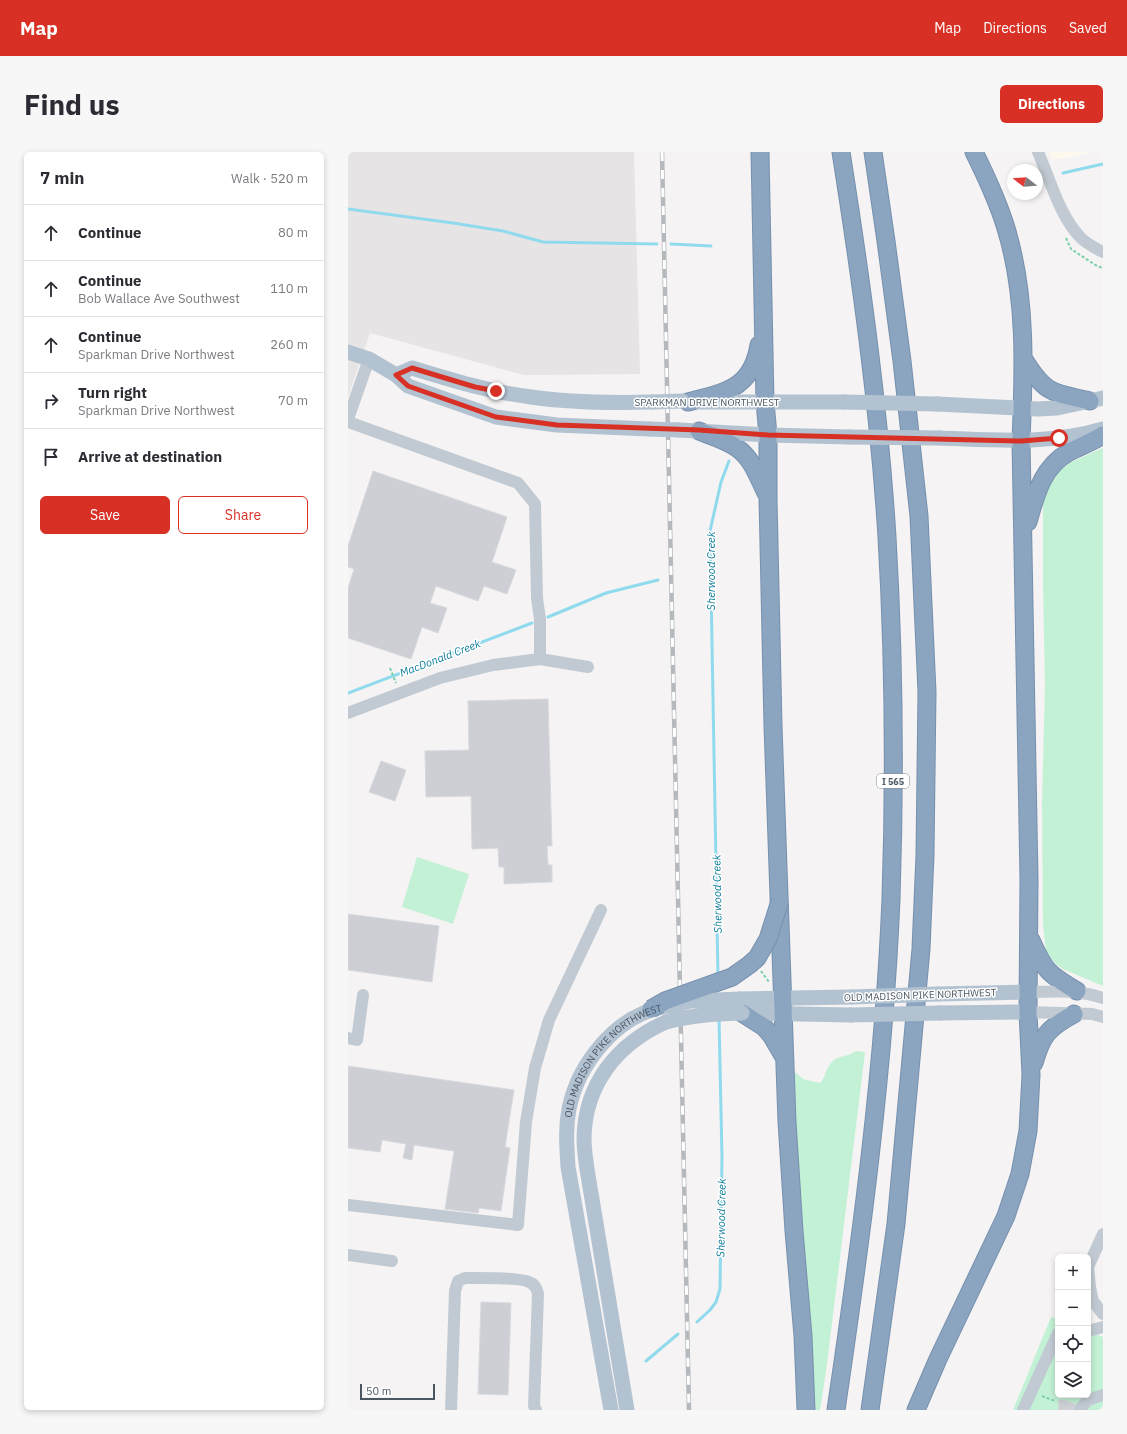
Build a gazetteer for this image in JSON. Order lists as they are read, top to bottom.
{
  "streets": {
    "highway": ["I 565"],
    "main road": ["SPARKMAN DRIVE NORTHWEST", "OLD MADISON PIKE NORTHWEST"]
  },
  "water": ["Sherwood Creek", "MacDonald Creek"],
  "scale_bar": "50 m",
  "north": "left",
  "page": {
    "header": "Map",
    "nav": ["Map", "Directions", "Saved"],
    "buttons": [
      "Directions",
      ["Save", "Share"]
    ],
    "title": "Find us",
    "heading": ["7 min", "Walk · 520 m"],
    "list": [
      ["Continue", "80 m"],
      ["Continue", "Bob Wallace Ave Southwest", "110 m"],
      ["Continue", "Sparkman Drive Northwest", "260 m"],
      ["Turn right", "Sparkman Drive Northwest", "70 m"],
      "Arrive at destination"
    ],
    "map_buttons": ["+", "−"],
    "scale": "50 m"
  }
}
